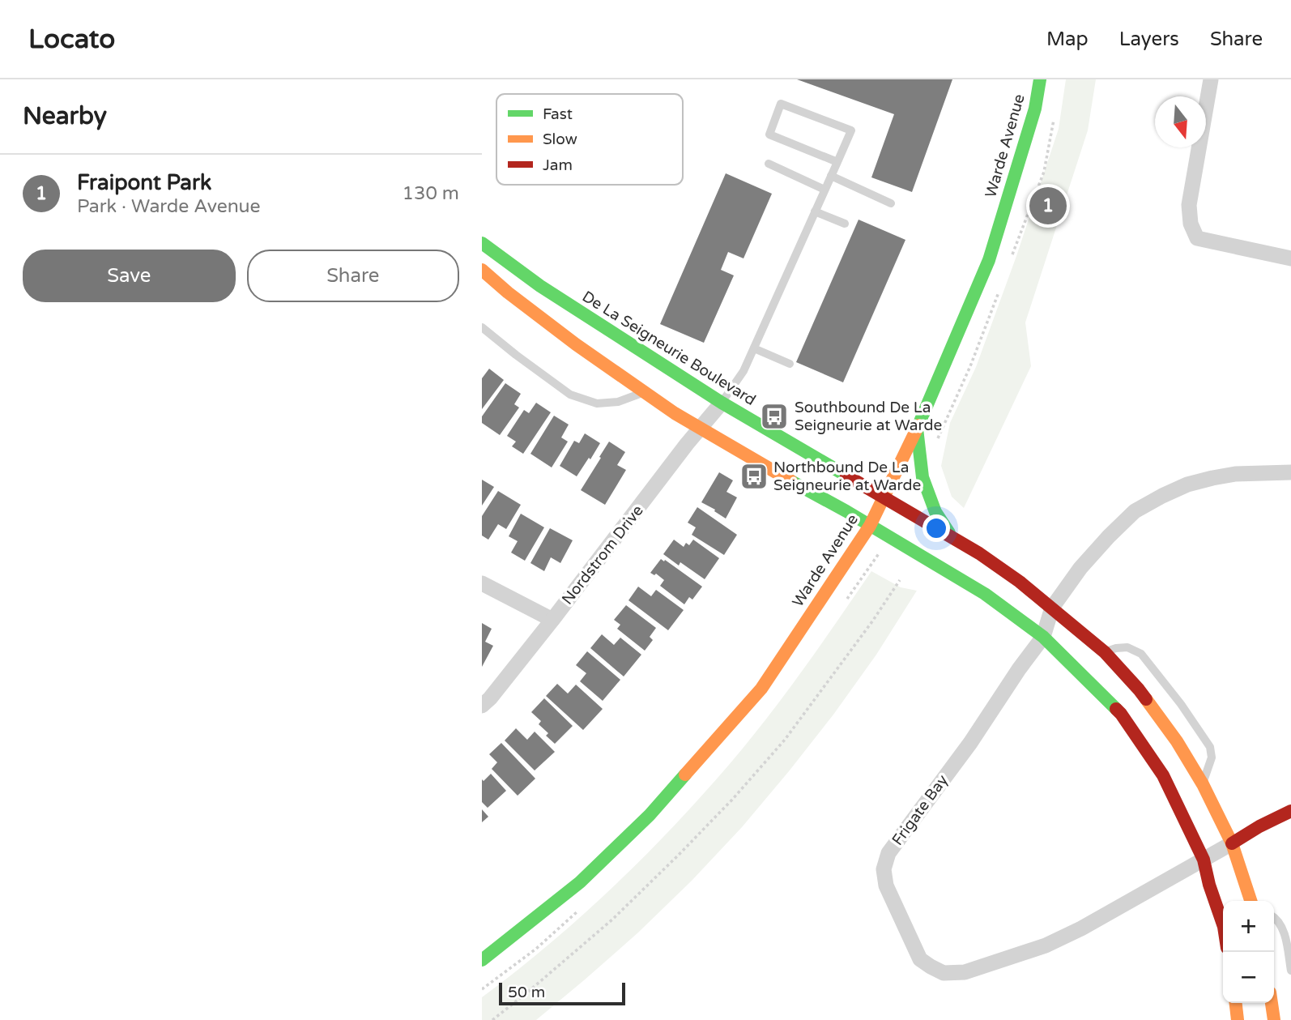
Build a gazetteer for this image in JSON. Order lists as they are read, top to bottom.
{
  "streets": {
    "street": [
      "Warde Avenue",
      "De La Seigneurie Boulevard",
      "Nordstrom Drive",
      "Frigate Bay"
    ]
  },
  "crossings": [
    ["Warde Avenue", "De La Seigneurie Boulevard"],
    ["De La Seigneurie Boulevard", "Nordstrom Drive"],
    ["De La Seigneurie Boulevard", "Frigate Bay"]
  ],
  "places": {
    "bus stop": ["Southbound De La Seigneurie at Warde", "Northbound De La Seigneurie at Warde"]
  },
  "legend": ["Fast", "Slow", "Jam"],
  "scale_bar": "50 m",
  "north": "bottom",
  "page": {
    "header": "Locato",
    "nav": ["Map", "Layers", "Share"],
    "heading": "Nearby",
    "list": [
      {
        "mark": "1",
        "name": "Fraipont Park",
        "note": "Park · Warde Avenue",
        "value": "130 m"
      }
    ],
    "pins": "1",
    "buttons": ["Save", "Share"],
    "map_buttons": ["+", "−"],
    "scale": "50 m"
  }
}
